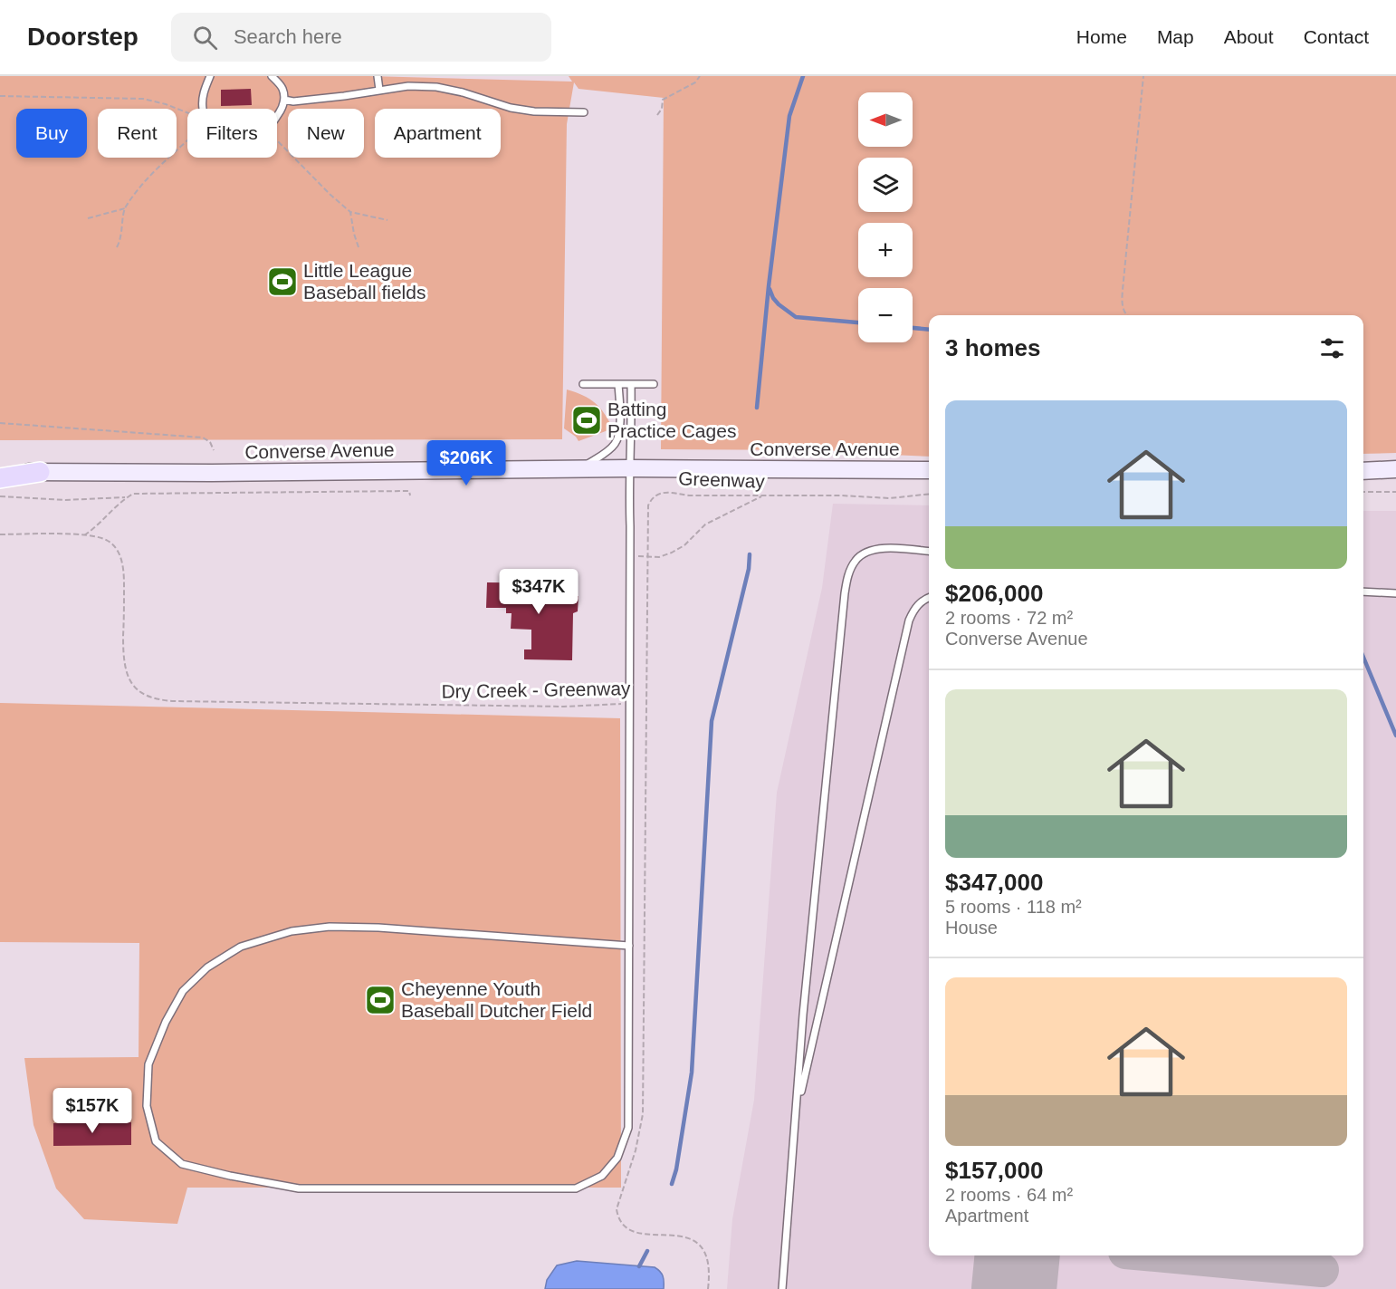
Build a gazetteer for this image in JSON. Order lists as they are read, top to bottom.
{
  "streets": {
    "main road": ["Converse Avenue"],
    "path": ["Greenway", "Dry Creek - Greenway"]
  },
  "crossings": [
    ["Greenway", "Dry Creek - Greenway"]
  ],
  "places": {
    "sports": ["Little League Baseball fields", "Batting Practice Cages", "Cheyenne Youth Baseball Dutcher Field"]
  },
  "north": "left",
  "page": {
    "header": "Doorstep",
    "search": "Search here",
    "nav": [
      "Home",
      "Map",
      "About",
      "Contact"
    ],
    "map_buttons": ["+", "−"],
    "chip": [
      "Buy",
      "Rent",
      "Filters",
      "New",
      "Apartment"
    ],
    "heading": "3 homes",
    "list": [
      {
        "name": "$206,000",
        "note": "2 rooms · 72 m² · Converse Avenue"
      },
      {
        "name": "$347,000",
        "note": "5 rooms · 118 m² · House"
      },
      {
        "name": "$157,000",
        "note": "2 rooms · 64 m² · Apartment"
      }
    ],
    "price": ["$206K", "$347K", "$157K"]
  }
}
